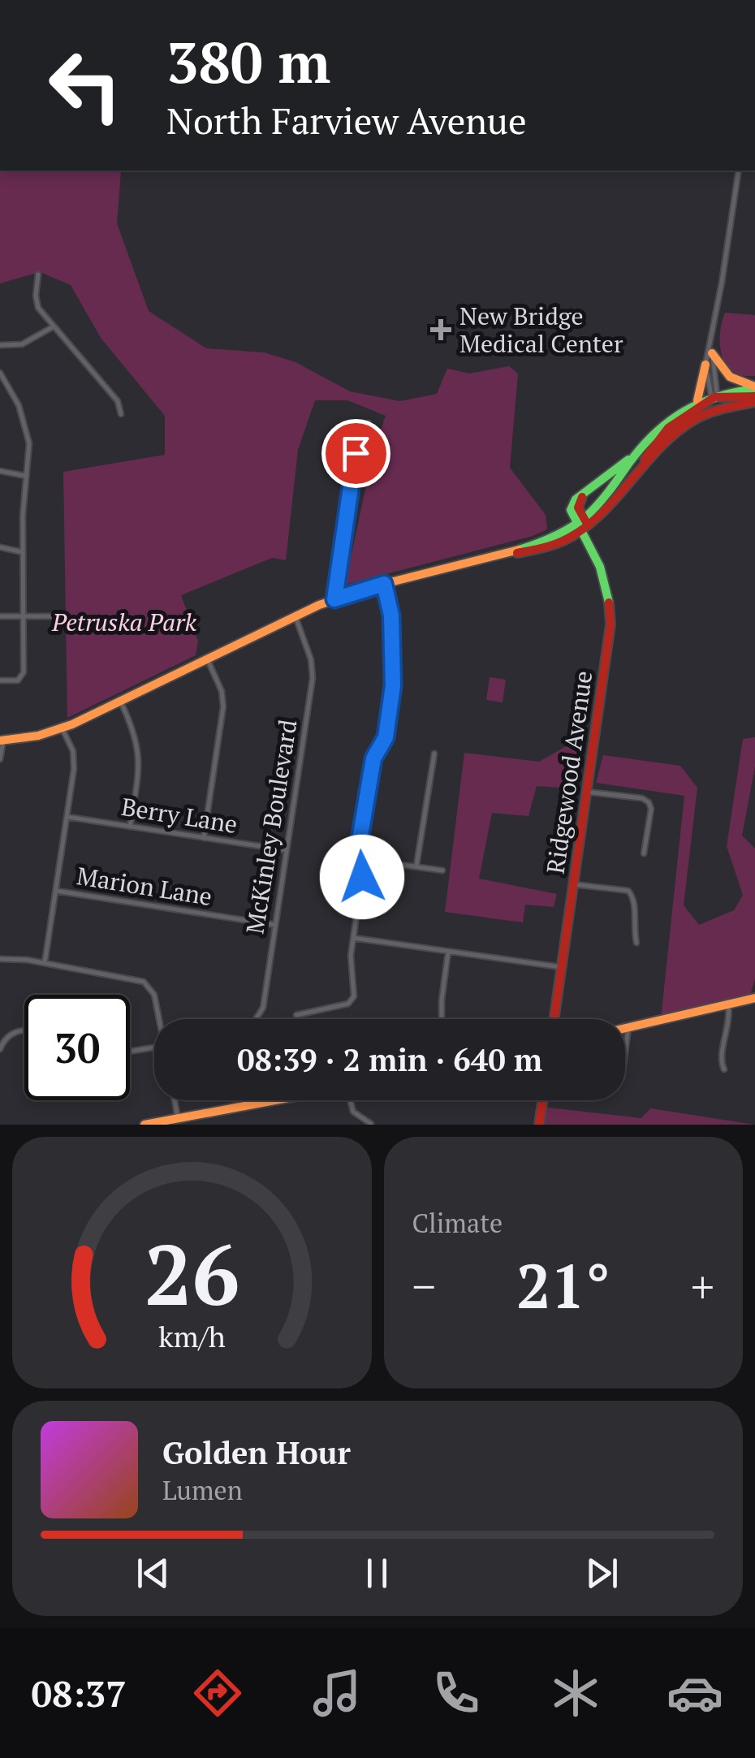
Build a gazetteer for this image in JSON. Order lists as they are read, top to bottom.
{
  "streets": {
    "main road": ["Ridgewood Avenue"],
    "street": ["Berry Lane", "McKinley Boulevard", "Marion Lane"]
  },
  "crossings": [
    ["Berry Lane", "McKinley Boulevard"],
    ["McKinley Boulevard", "Marion Lane"]
  ],
  "parks": ["Petruska Park"],
  "places": {
    "health": ["New Bridge Medical Center"]
  },
  "page": {
    "turn": ["380 m", "North Farview Avenue"],
    "limit": "30",
    "trip": "08:39 · 2 min · 640 m",
    "tile": "Climate",
    "heat": ["−", "21°", "+"],
    "song": ["Golden Hour", "Lumen"],
    "tabs": "08:37",
    "gauge": ["26", "km/h"]
  }
}
